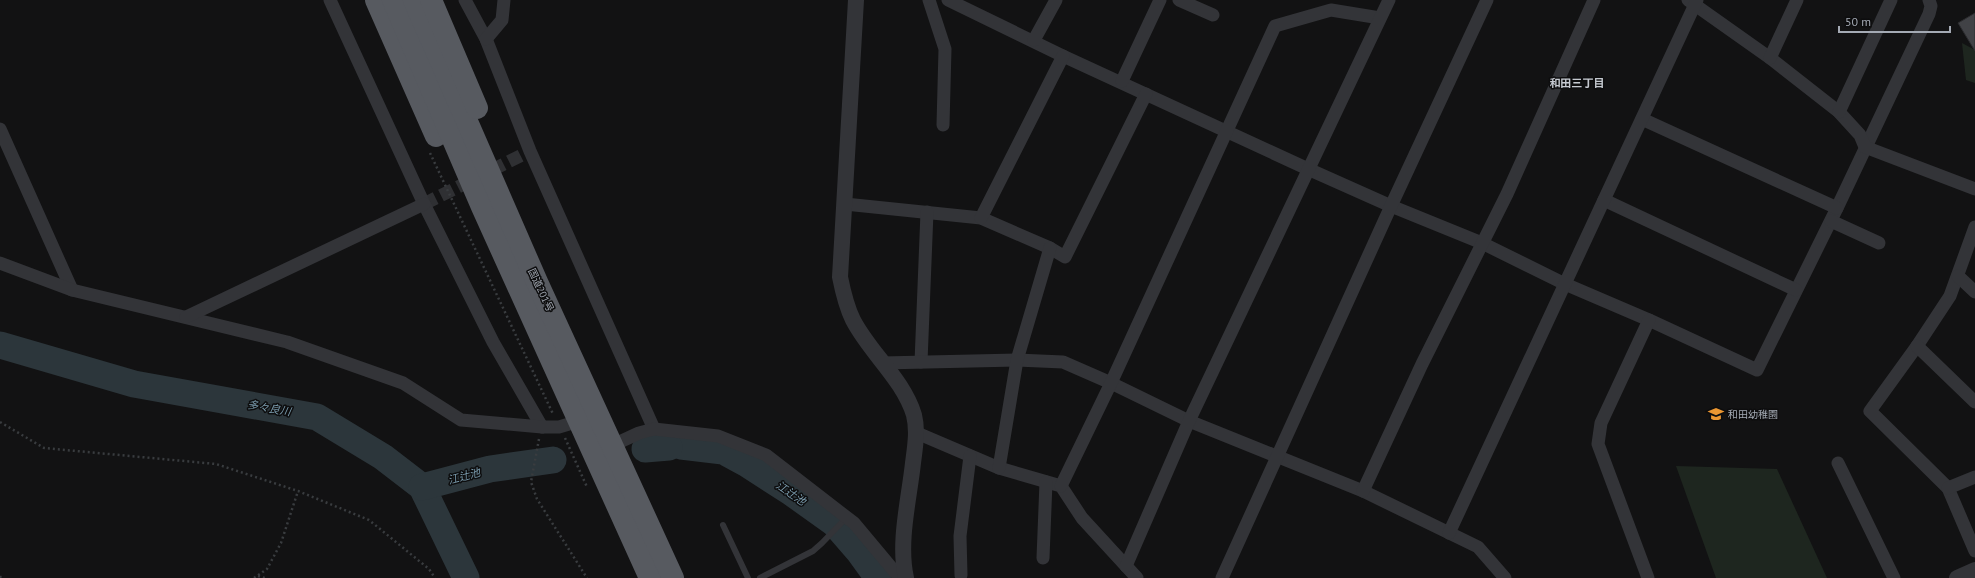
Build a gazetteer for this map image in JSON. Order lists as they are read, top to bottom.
{
  "streets": {
    "highway": ["国道201号"]
  },
  "districts": ["和田三丁目"],
  "water": ["多々良川", "江辻池"],
  "places": {
    "school or university": ["和田幼稚園"]
  },
  "scale_bar": "50 m"
}
